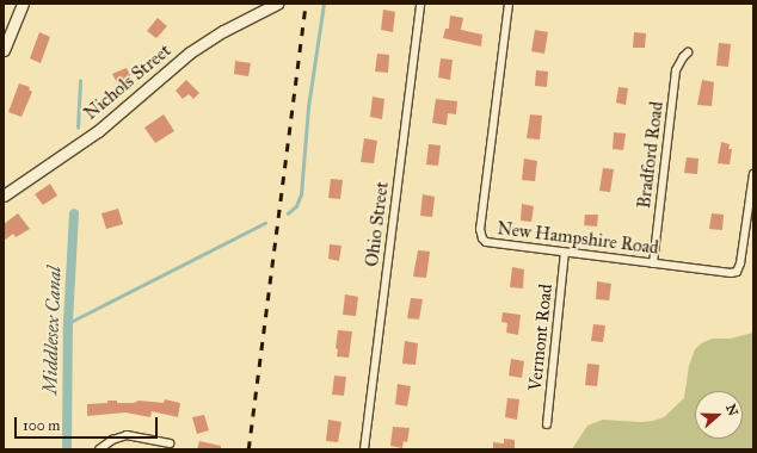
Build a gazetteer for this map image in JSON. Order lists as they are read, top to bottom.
{
  "streets": {
    "street": [
      "Nichols Street",
      "Bradford Road",
      "Ohio Street",
      "New Hampshire Road",
      "Vermont Road"
    ]
  },
  "crossings": [
    ["Bradford Road", "New Hampshire Road"],
    ["New Hampshire Road", "Vermont Road"]
  ],
  "water": ["Middlesex Canal"],
  "scale_bar": "100 m",
  "north": "right"
}
